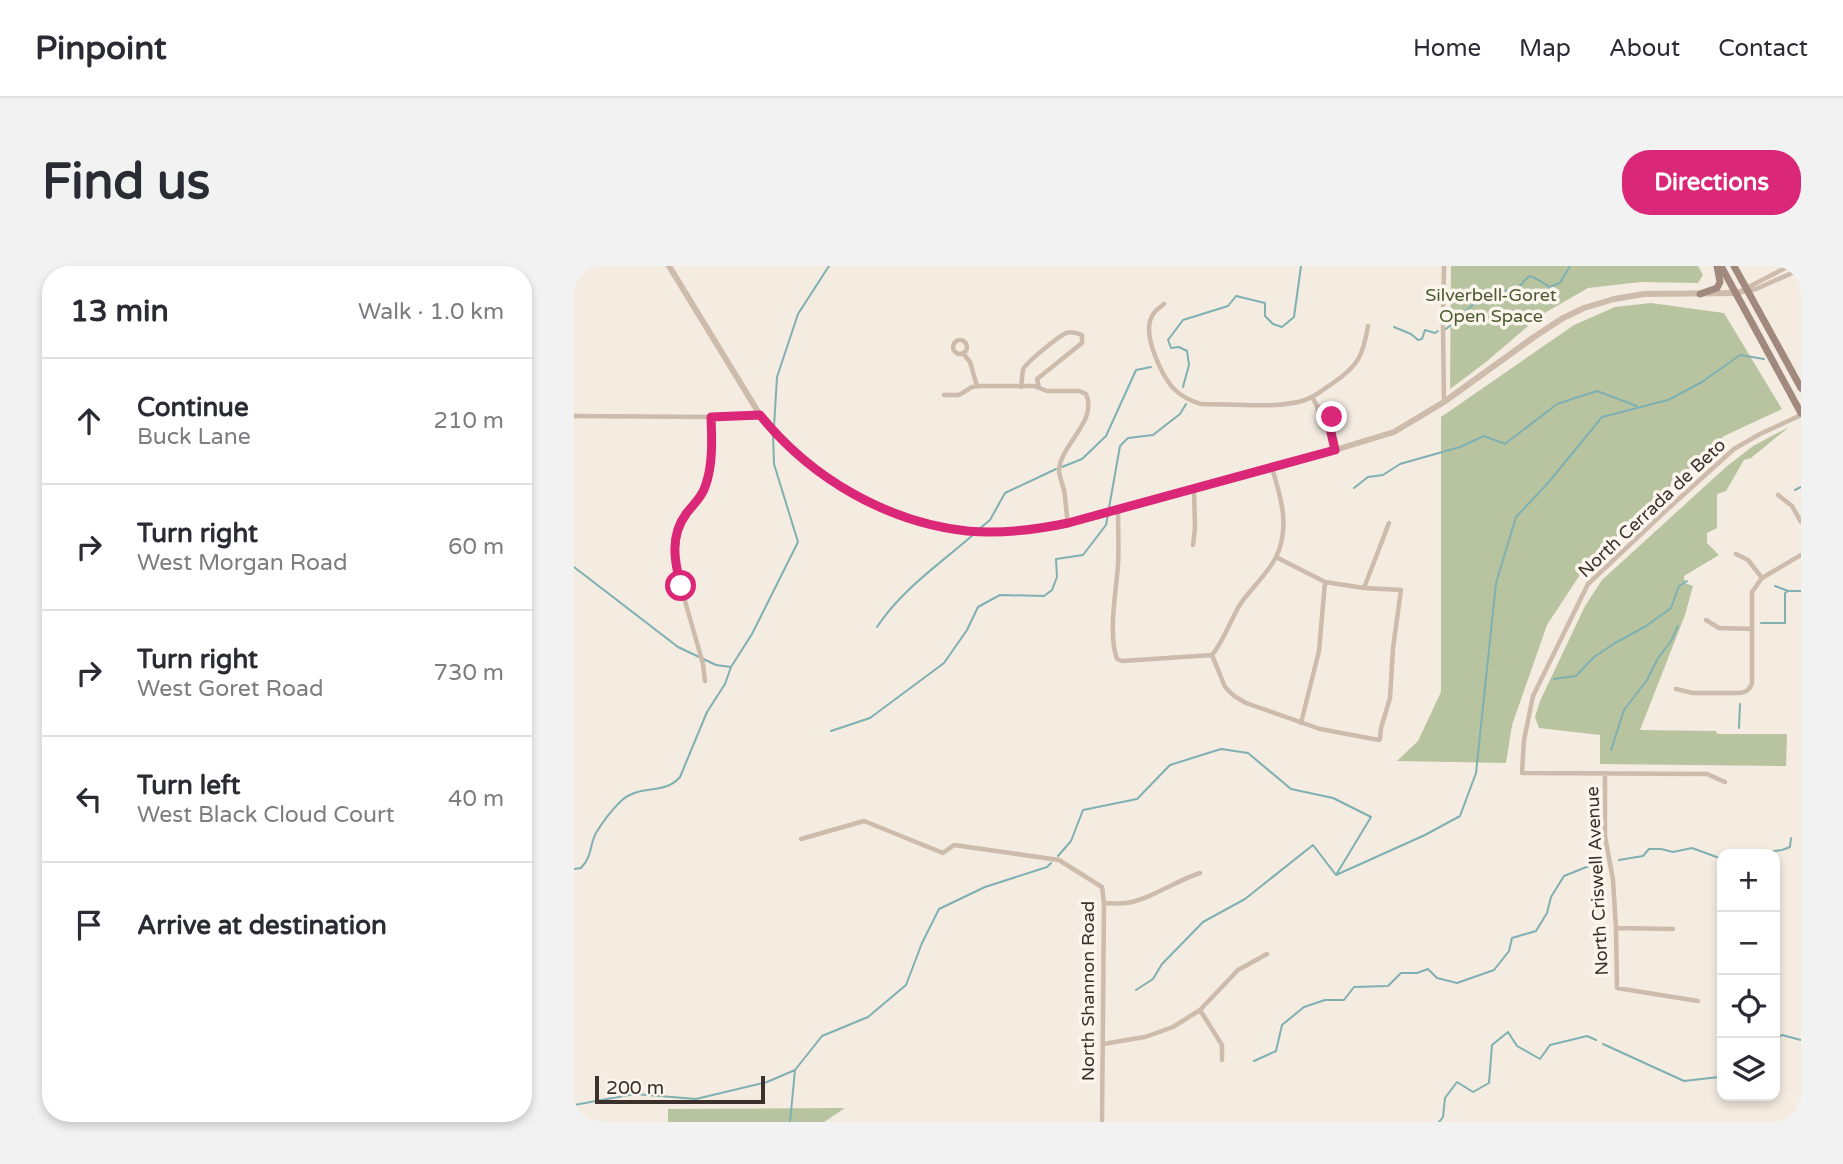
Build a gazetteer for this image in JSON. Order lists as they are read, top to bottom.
{
  "streets": {
    "street": ["North Cerrada de Beto", "North Criswell Avenue", "North Shannon Road"]
  },
  "crossings": [
    ["North Cerrada de Beto", "North Criswell Avenue"]
  ],
  "parks": ["Silverbell-Goret Open Space"],
  "scale_bar": "200 m",
  "page": {
    "header": "Pinpoint",
    "nav": [
      "Home",
      "Map",
      "About",
      "Contact"
    ],
    "buttons": "Directions",
    "title": "Find us",
    "heading": ["13 min", "Walk · 1.0 km"],
    "list": [
      ["Continue", "Buck Lane", "210 m"],
      ["Turn right", "West Morgan Road", "60 m"],
      ["Turn right", "West Goret Road", "730 m"],
      ["Turn left", "West Black Cloud Court", "40 m"],
      "Arrive at destination"
    ],
    "map_buttons": ["+", "−"],
    "scale": "200 m"
  }
}
